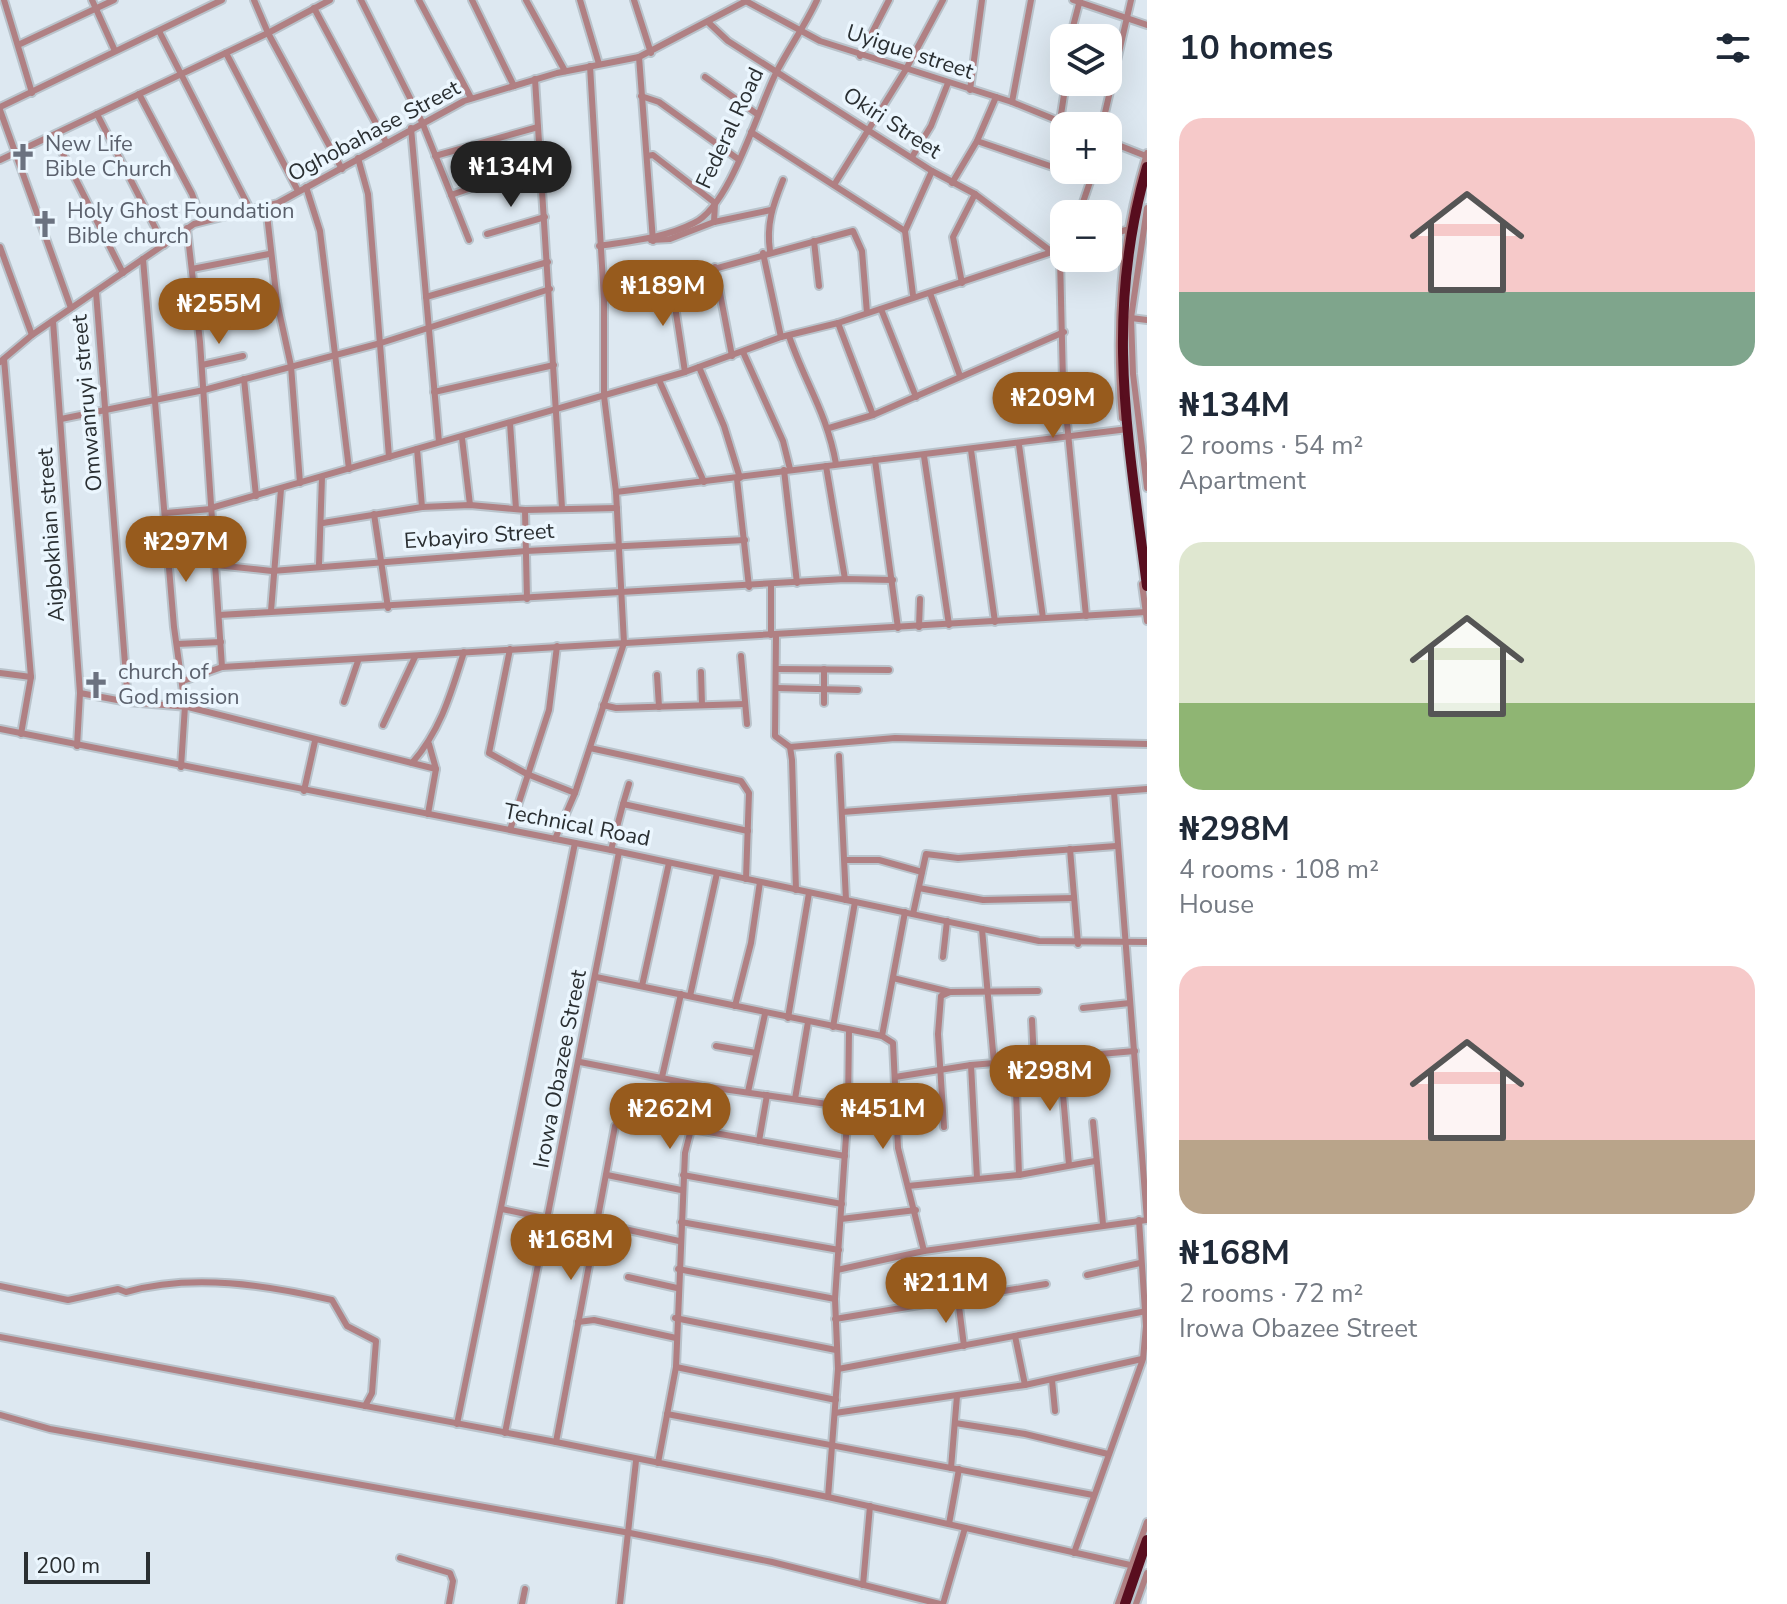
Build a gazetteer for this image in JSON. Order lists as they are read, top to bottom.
{
  "streets": {
    "street": [
      "Uyigue street",
      "Okiri Street",
      "Federal Road",
      "Oghobahase Street",
      "Omwanruyi street",
      "Aigbokhian street",
      "Evbayiro Street",
      "Technical Road",
      "Irowa Obazee Street"
    ]
  },
  "crossings": [
    ["Uyigue street", "Federal Road"],
    ["Uyigue street", "Oghobahase Street"],
    ["Okiri Street", "Federal Road"],
    ["Okiri Street", "Oghobahase Street"],
    ["Oghobahase Street", "Omwanruyi street"],
    ["Oghobahase Street", "Aigbokhian street"],
    ["Aigbokhian street", "Technical Road"],
    ["Technical Road", "Irowa Obazee Street"]
  ],
  "places": {
    "church": ["New Life Bible Church", "Holy Ghost Foundation Bible church", "church of God mission"]
  },
  "scale_bar": "200 m",
  "page": {
    "heading": "10 homes",
    "map_buttons": ["+", "−"],
    "list": [
      {
        "name": "₦134M",
        "note": "2 rooms · 54 m² · Apartment"
      },
      {
        "name": "₦298M",
        "note": "4 rooms · 108 m² · House"
      },
      {
        "name": "₦168M",
        "note": "2 rooms · 72 m² · Irowa Obazee Street"
      }
    ],
    "price": [
      "₦134M",
      "₦189M",
      "₦255M",
      "₦209M",
      "₦297M",
      "₦298M",
      "₦262M",
      "₦451M",
      "₦168M",
      "₦211M"
    ],
    "scale": "200 m"
  }
}
